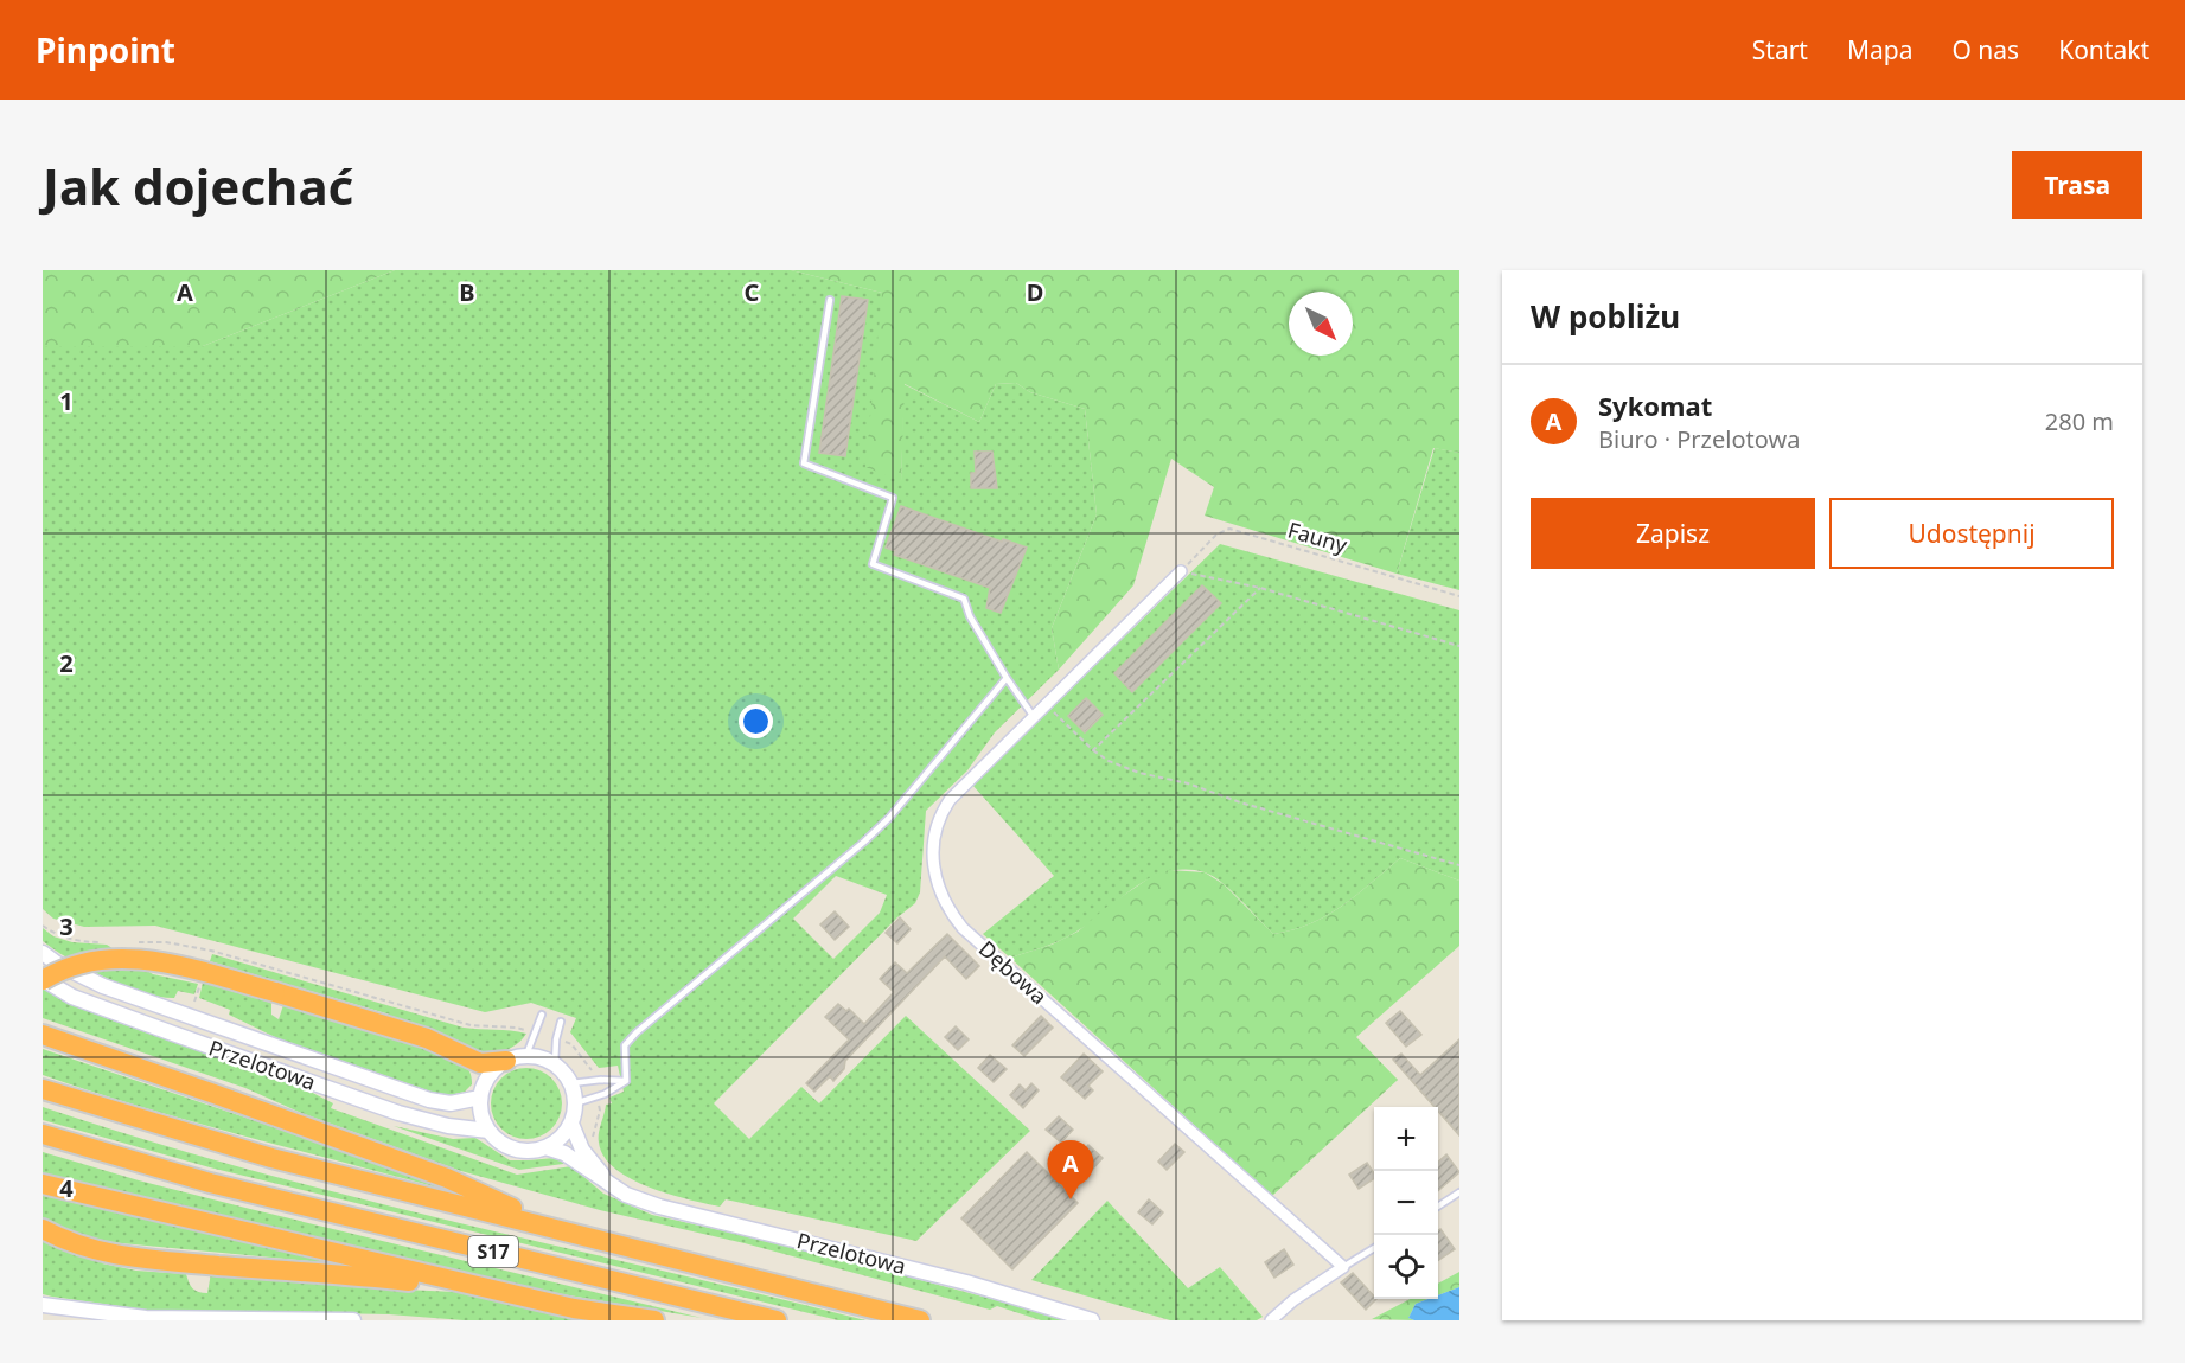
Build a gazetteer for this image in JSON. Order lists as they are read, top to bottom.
{
  "streets": {
    "highway": ["S17"],
    "street": ["Dębowa", "Przelotowa"],
    "path": ["Fauny"]
  },
  "crossings": [
    ["Fauny", "Dębowa"]
  ],
  "north": "bottom right",
  "page": {
    "header": "Pinpoint",
    "nav": [
      "Start",
      "Mapa",
      "O nas",
      "Kontakt"
    ],
    "buttons": [
      "Trasa",
      ["Zapisz", "Udostępnij"]
    ],
    "title": "Jak dojechać",
    "heading": "W pobliżu",
    "list": [
      {
        "mark": "A",
        "name": "Sykomat",
        "note": "Biuro · Przelotowa",
        "value": "280 m"
      }
    ],
    "map_buttons": ["+", "−"],
    "pins": "A"
  },
  "grid": {
    "columns": [
      "A",
      "B",
      "C",
      "D"
    ],
    "rows": [
      "1",
      "2",
      "3",
      "4"
    ]
  }
}
